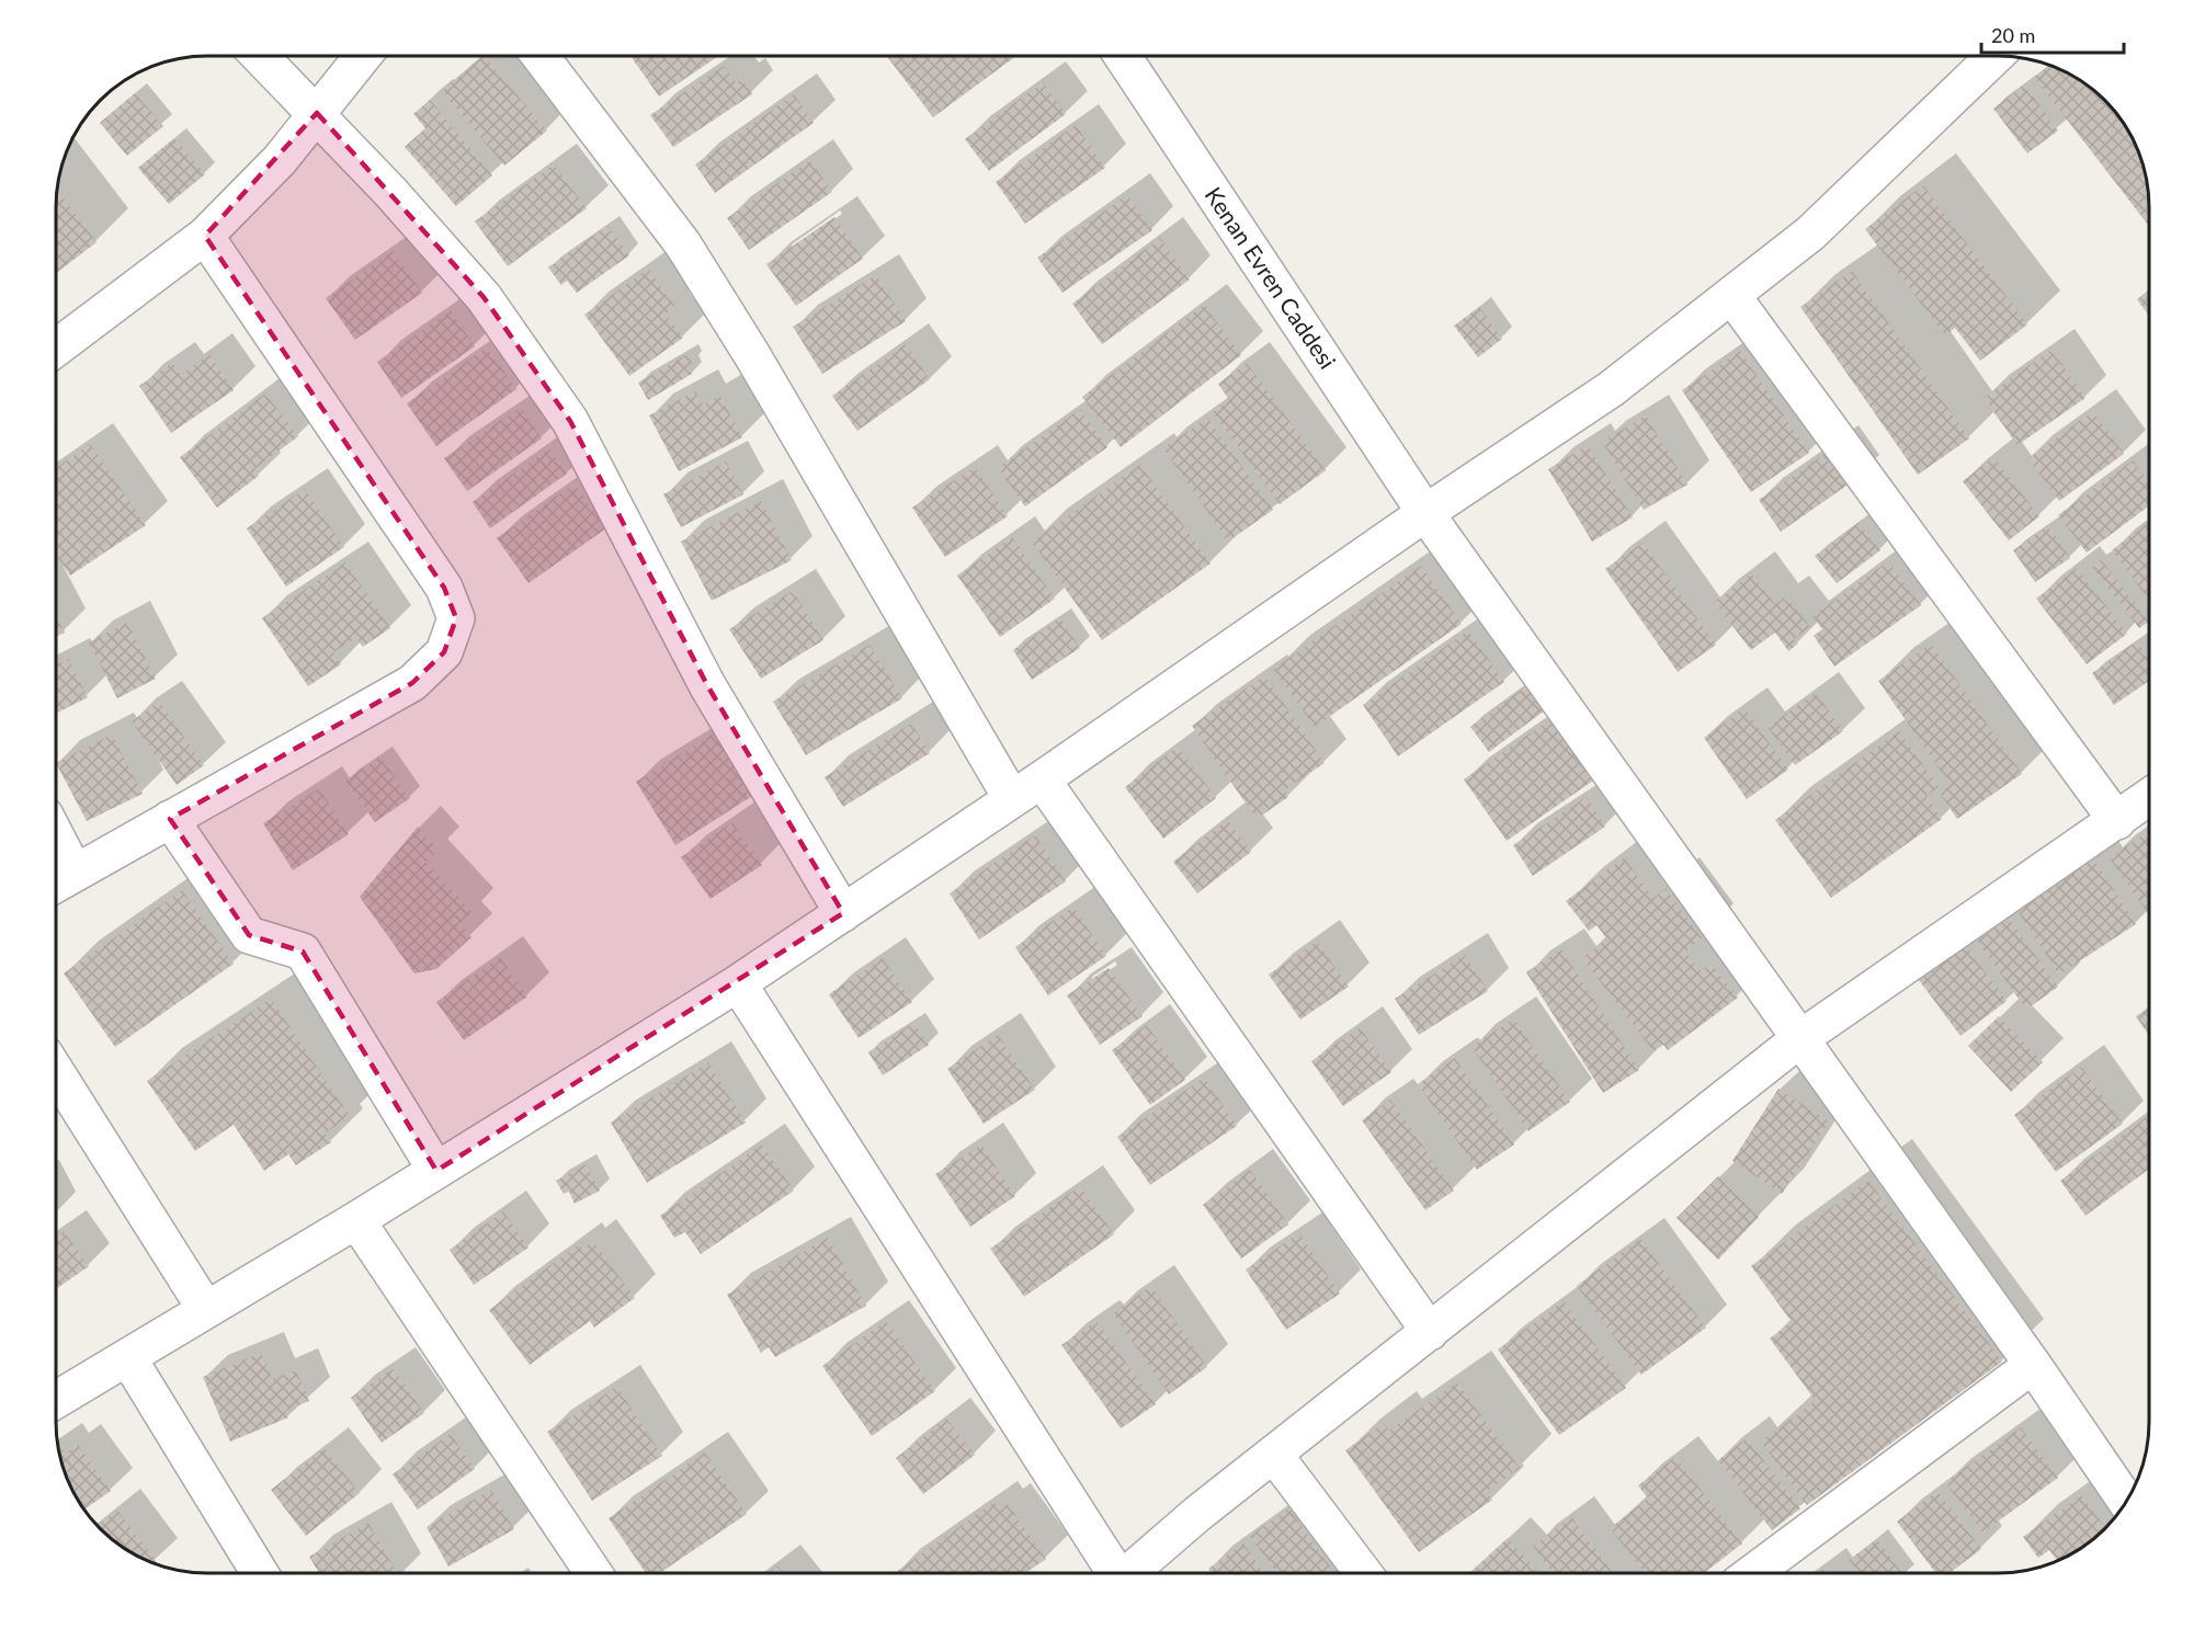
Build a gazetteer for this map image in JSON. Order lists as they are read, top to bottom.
{
  "streets": {
    "street": ["Kenan Evren Caddesi"]
  },
  "scale_bar": "20 m"
}
